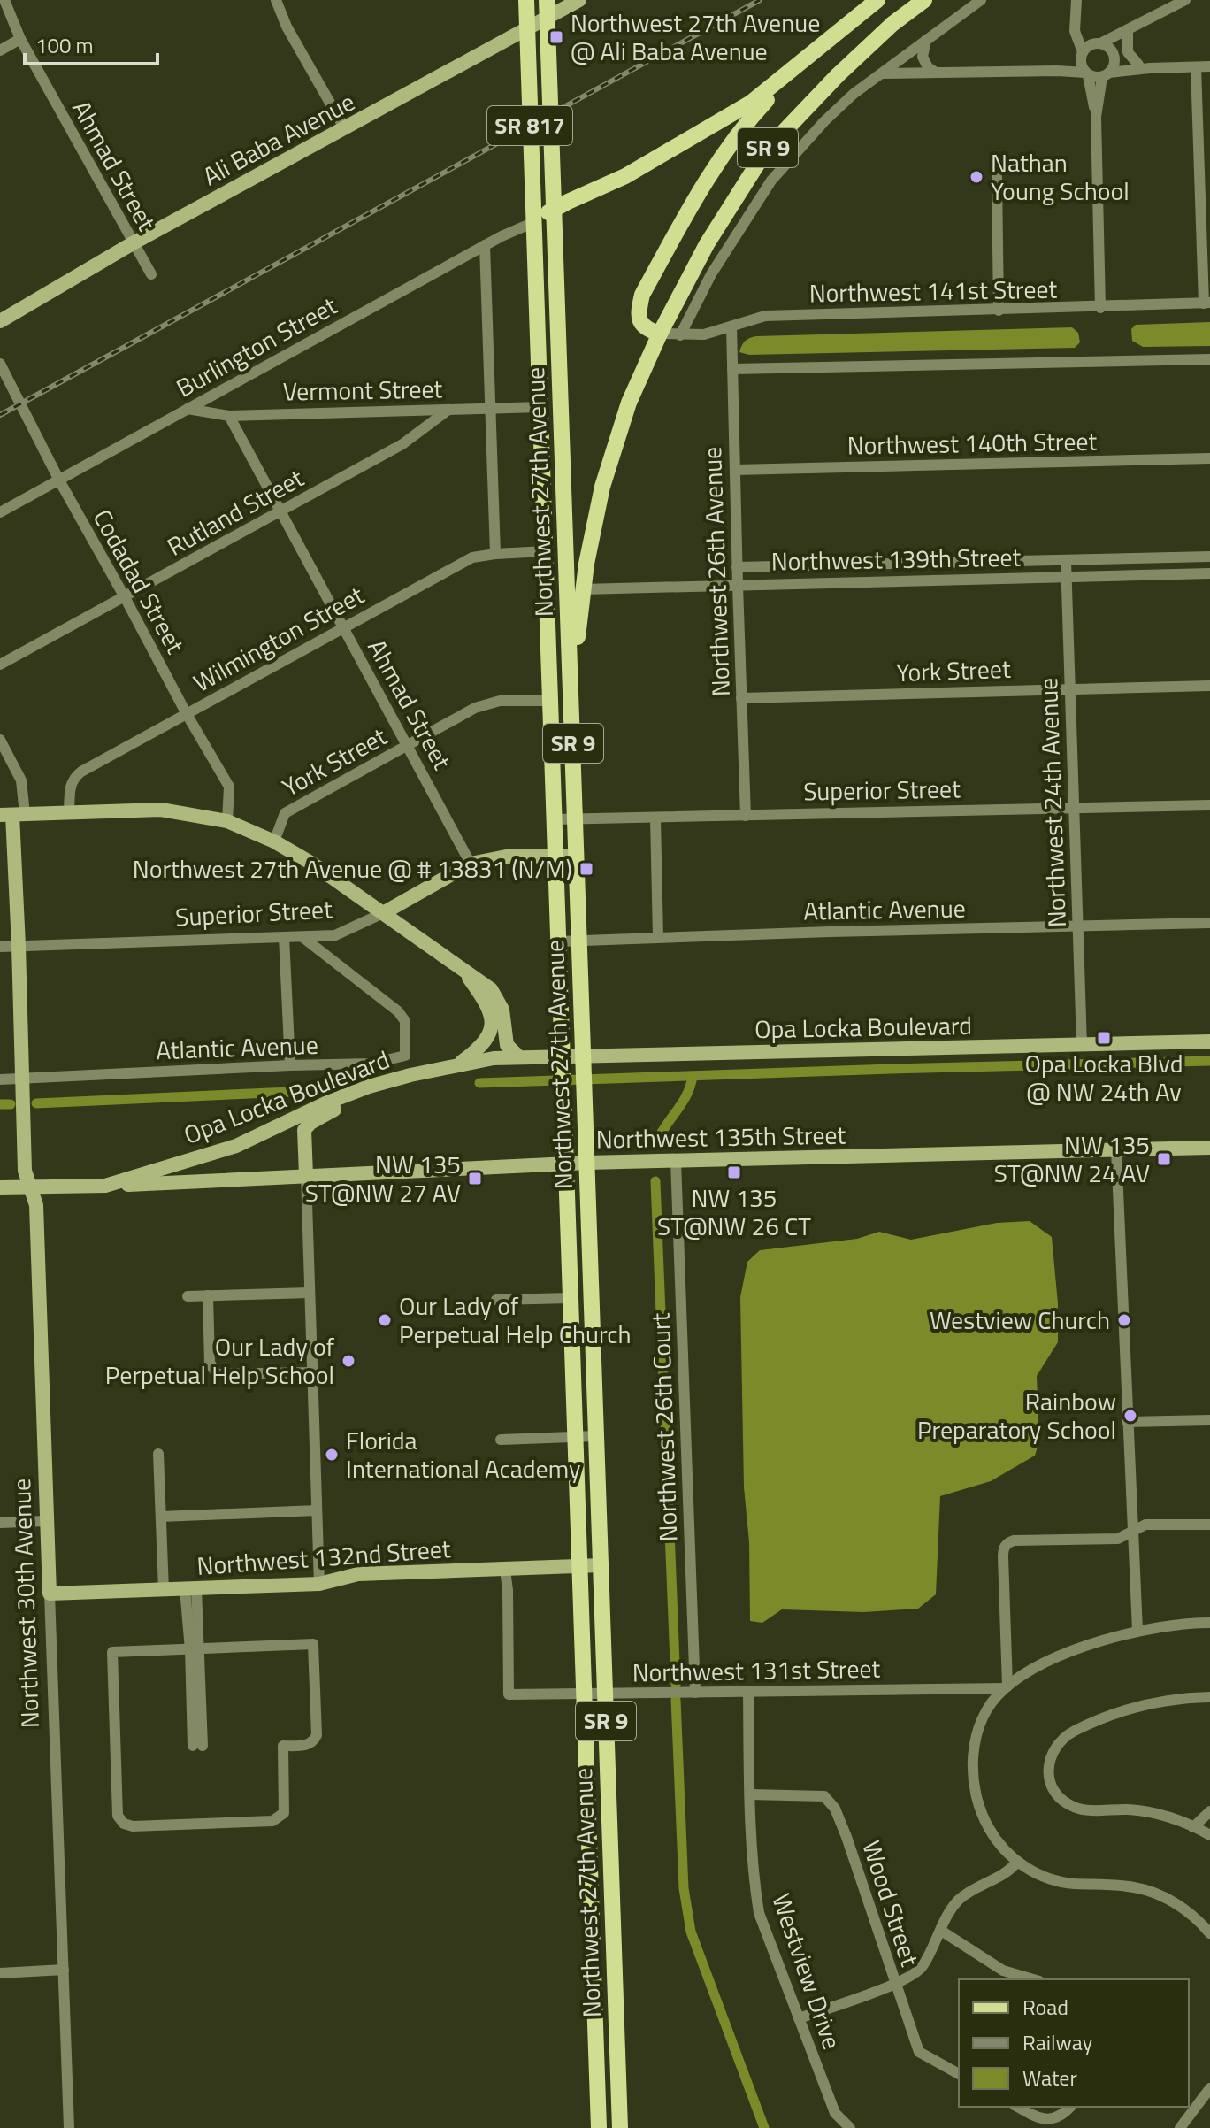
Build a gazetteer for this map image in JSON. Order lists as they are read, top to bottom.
{
  "streets": {
    "main road": ["SR 817", "SR 9", "Northwest 27th Avenue"],
    "street": [
      "Ali Baba Avenue",
      "Ahmad Street",
      "Northwest 141st Street",
      "Burlington Street",
      "Vermont Street",
      "Northwest 140th Street",
      "Rutland Street",
      "Northwest 139th Street",
      "Northwest 26th Avenue",
      "Codadad Street",
      "Wilmington Street",
      "York Street",
      "Superior Street",
      "Northwest 24th Avenue",
      "Atlantic Avenue",
      "Opa Locka Boulevard",
      "Northwest 135th Street",
      "Northwest 26th Court",
      "Northwest 132nd Street",
      "Northwest 30th Avenue",
      "Northwest 131st Street",
      "Wood Street",
      "Westview Drive"
    ]
  },
  "crossings": [
    ["Ali Baba Avenue", "Ahmad Street"],
    ["Ali Baba Avenue", "Northwest 27th Avenue"],
    ["SR 9", "Northwest 141st Street"],
    ["SR 9", "Burlington Street"],
    ["SR 9", "Northwest 27th Avenue"],
    ["SR 9", "Northwest 139th Street"],
    ["Ahmad Street", "Vermont Street"],
    ["Ahmad Street", "Rutland Street"],
    ["Ahmad Street", "Wilmington Street"],
    ["Ahmad Street", "York Street"],
    ["Ahmad Street", "Superior Street"],
    ["Northwest 141st Street", "Northwest 26th Avenue"],
    ["Burlington Street", "Vermont Street"],
    ["Burlington Street", "Northwest 27th Avenue"],
    ["Burlington Street", "Codadad Street"],
    ["Vermont Street", "Northwest 27th Avenue"],
    ["Vermont Street", "Rutland Street"],
    ["Northwest 140th Street", "Northwest 26th Avenue"],
    ["Northwest 27th Avenue", "Wilmington Street"],
    ["Northwest 27th Avenue", "York Street"],
    ["Northwest 27th Avenue", "Superior Street"],
    ["Northwest 27th Avenue", "Atlantic Avenue"],
    ["Northwest 27th Avenue", "Opa Locka Boulevard"],
    ["Northwest 27th Avenue", "Northwest 135th Street"],
    ["Northwest 27th Avenue", "Northwest 132nd Street"],
    ["Northwest 27th Avenue", "Northwest 131st Street"],
    ["Rutland Street", "Codadad Street"],
    ["Northwest 139th Street", "Northwest 26th Avenue"],
    ["Northwest 139th Street", "Northwest 24th Avenue"],
    ["Northwest 26th Avenue", "York Street"],
    ["Northwest 26th Avenue", "Superior Street"],
    ["Codadad Street", "Wilmington Street"],
    ["York Street", "Northwest 24th Avenue"],
    ["Superior Street", "Northwest 24th Avenue"],
    ["Superior Street", "Atlantic Avenue"],
    ["Superior Street", "Northwest 30th Avenue"],
    ["Northwest 24th Avenue", "Atlantic Avenue"],
    ["Northwest 24th Avenue", "Opa Locka Boulevard"],
    ["Atlantic Avenue", "Northwest 30th Avenue"],
    ["Opa Locka Boulevard", "Northwest 135th Street"],
    ["Opa Locka Boulevard", "Northwest 30th Avenue"],
    ["Northwest 135th Street", "Northwest 26th Court"],
    ["Northwest 26th Court", "Northwest 131st Street"],
    ["Northwest 132nd Street", "Northwest 30th Avenue"],
    ["Northwest 132nd Street", "Northwest 131st Street"],
    ["Northwest 131st Street", "Westview Drive"],
    ["Wood Street", "Westview Drive"]
  ],
  "places": {
    "transit": [
      "Northwest 27th Avenue @ Ali Baba Avenue",
      "Northwest 27th Avenue @ # 13831 (N/M)",
      "Opa Locka Blvd @ NW 24th Av",
      "NW 135 ST@NW 24 AV",
      "NW 135 ST@NW 26 CT",
      "NW 135 ST@NW 27 AV"
    ],
    "other": [
      "Nathan Young School",
      "Our Lady of Perpetual Help Church",
      "Westview Church",
      "Our Lady of Perpetual Help School",
      "Rainbow Preparatory School",
      "Florida International Academy"
    ]
  },
  "legend": ["Road", "Railway", "Water"],
  "scale_bar": "100 m"
}
